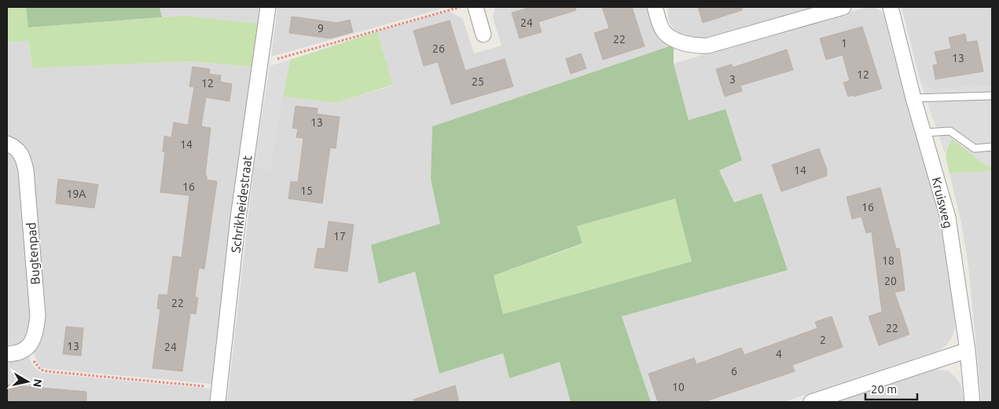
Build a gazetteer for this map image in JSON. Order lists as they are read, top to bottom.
{
  "streets": {
    "street": ["Kruisweg", "Schrikheidestraat", "Bugtenpad"]
  },
  "house_numbers": [
    "24",
    "9",
    "22",
    "1",
    "26",
    "13",
    "12",
    "3",
    "25",
    "12",
    "13",
    "14",
    "14",
    "16",
    "15",
    "19A",
    "16",
    "17",
    "18",
    "20",
    "22",
    "22",
    "2",
    "13",
    "24",
    "4",
    "6",
    "10"
  ],
  "scale_bar": "20 m",
  "north": "right"
}
